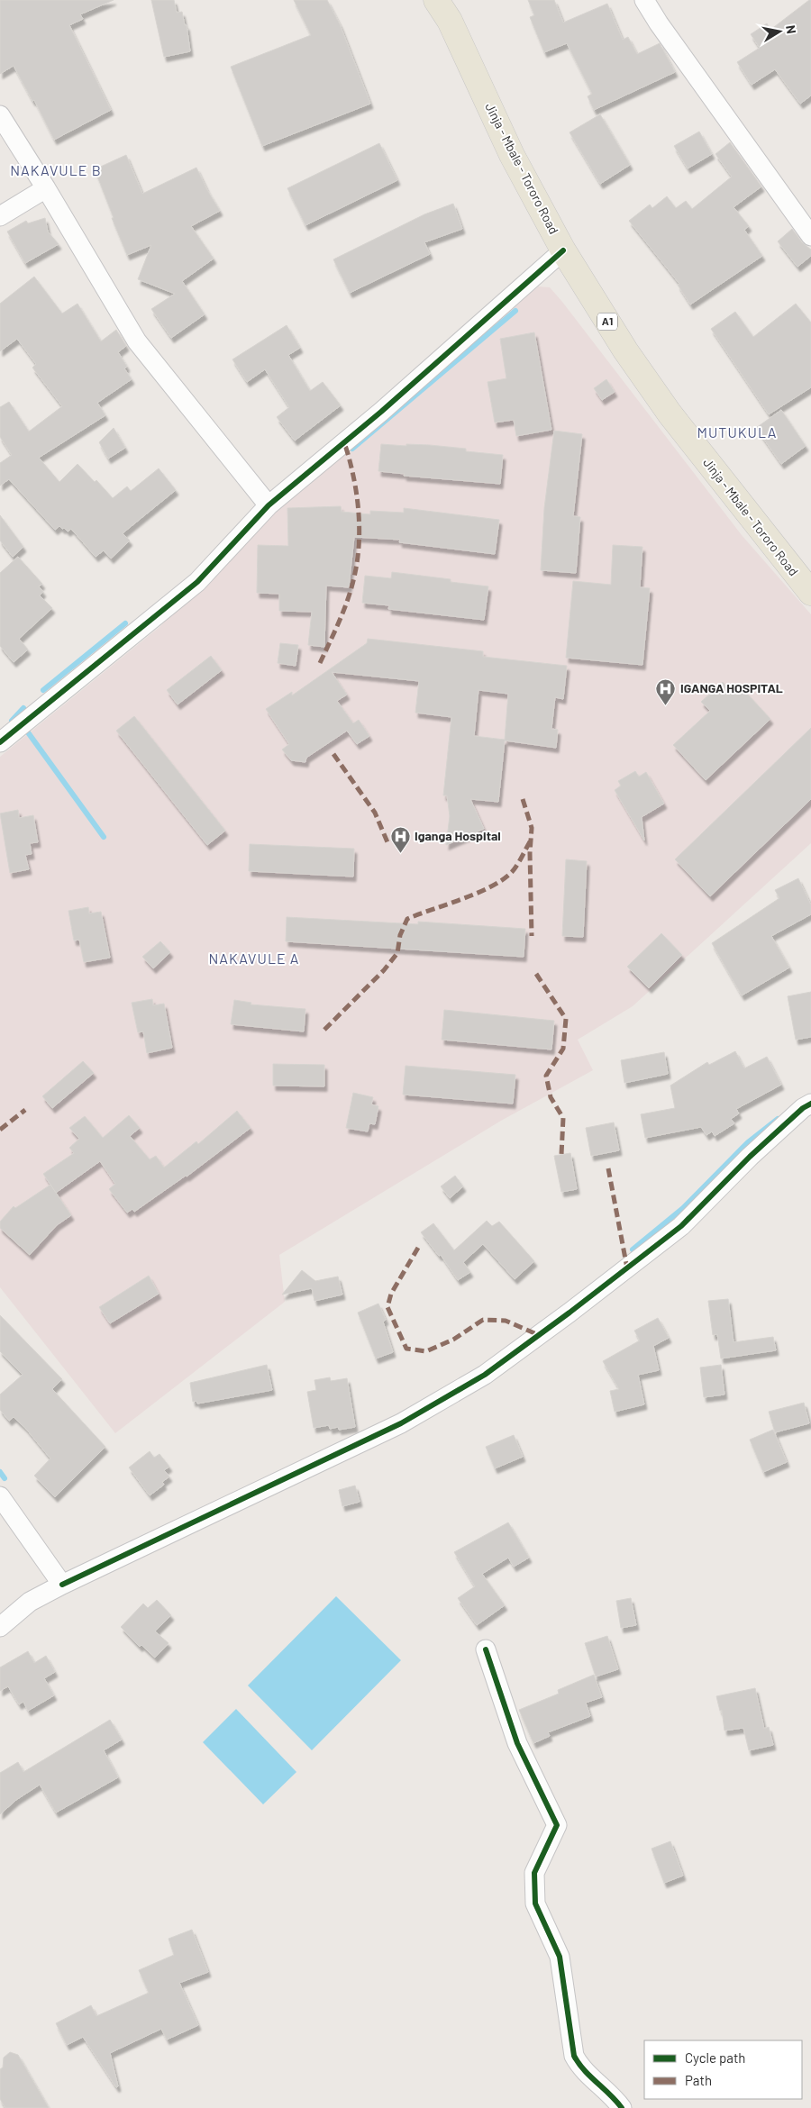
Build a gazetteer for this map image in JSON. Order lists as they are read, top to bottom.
{
  "streets": {
    "main road": ["Jinja - Mbale - Tororo Road", "A1"]
  },
  "districts": ["NAKAVULE B", "MUTUKULA", "NAKAVULE A"],
  "places": {
    "hospital": ["IGANGA HOSPITAL", "Iganga Hospital"]
  },
  "legend": ["Cycle path", "Path"],
  "north": "right"
}
